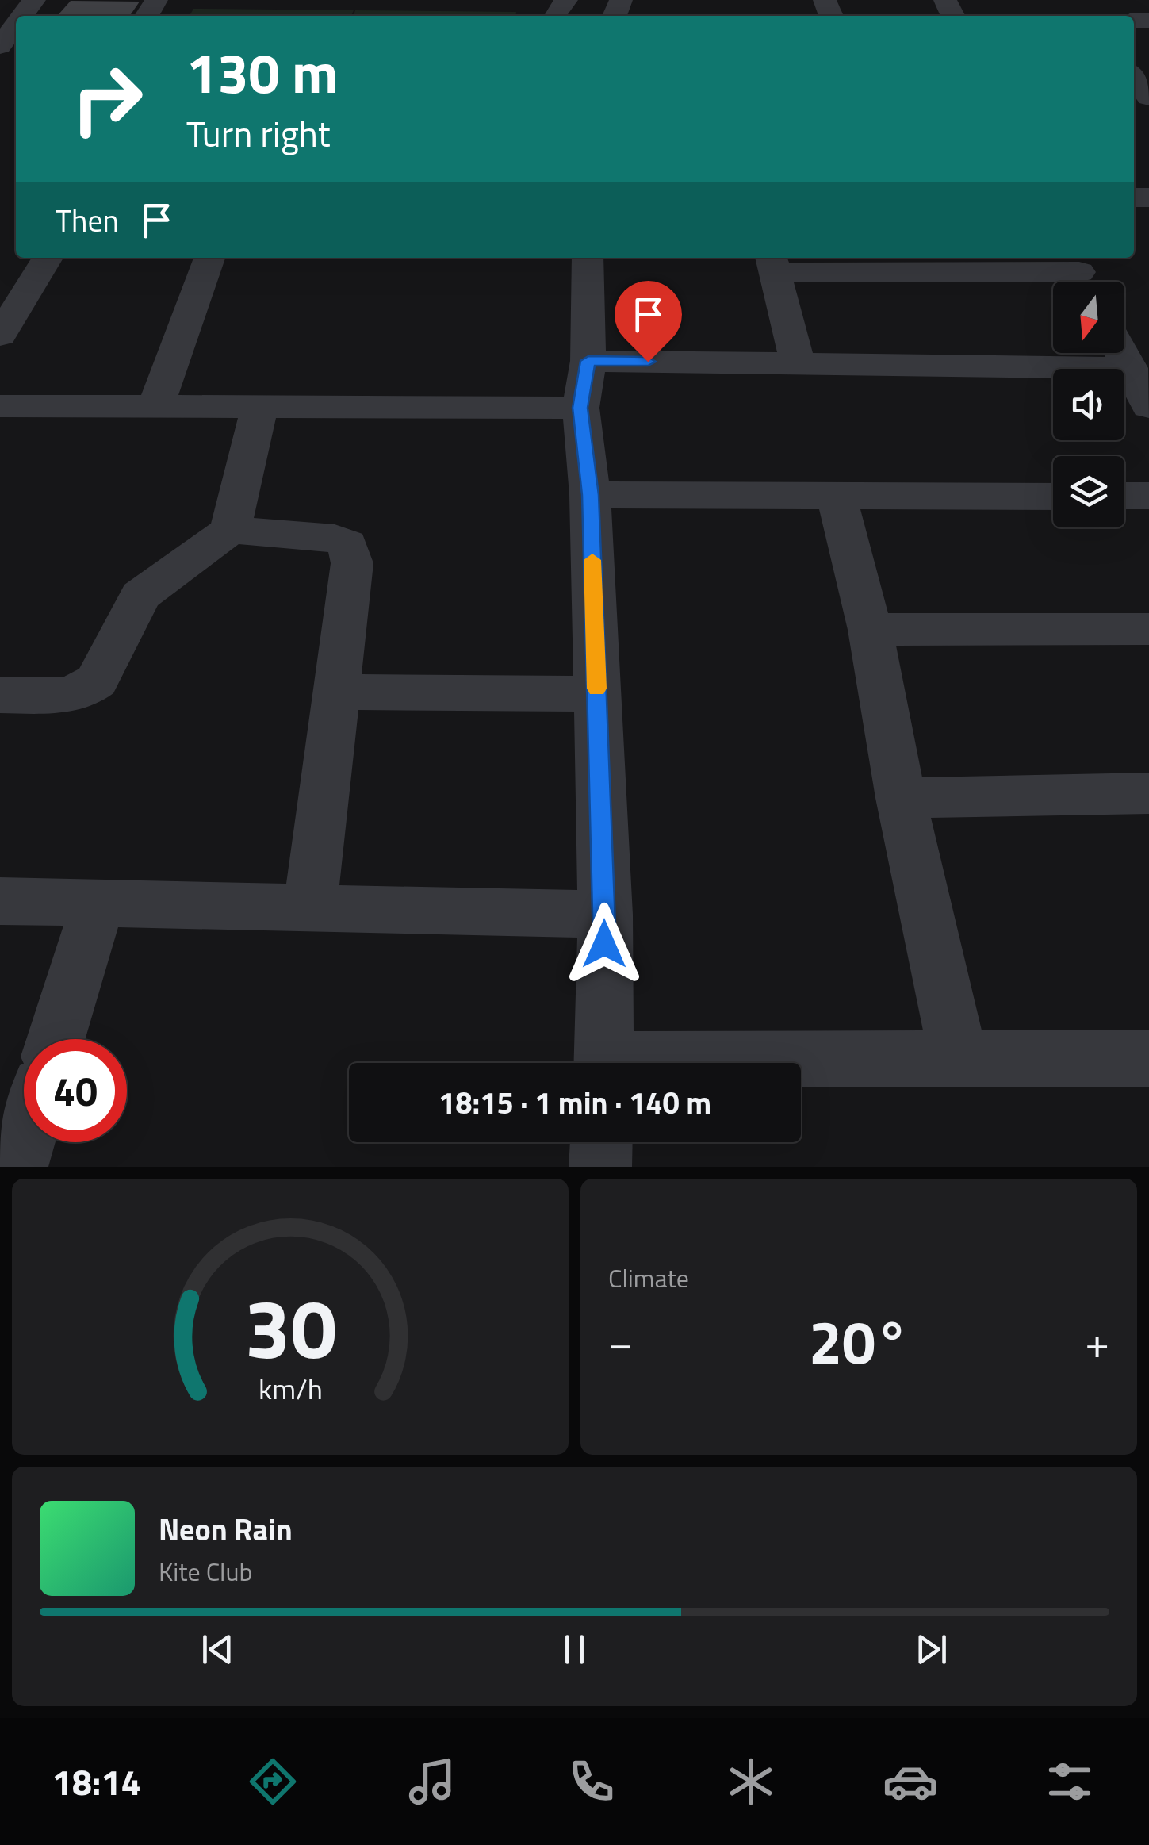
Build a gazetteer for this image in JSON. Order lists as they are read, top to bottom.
{
  "north": "bottom",
  "page": {
    "turn": ["130 m", "Turn right"],
    "then": "Then",
    "limit": "40",
    "trip": "18:15 · 1 min · 140 m",
    "tile": "Climate",
    "heat": ["−", "20°", "+"],
    "song": ["Neon Rain", "Kite Club"],
    "tabs": "18:14",
    "gauge": ["30", "km/h"]
  }
}
